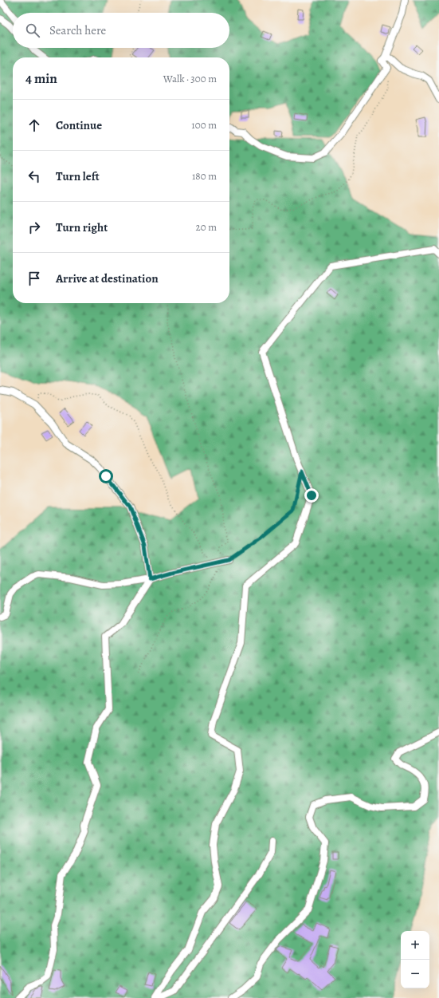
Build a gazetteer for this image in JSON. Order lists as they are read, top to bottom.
{
  "page": {
    "search": "Search here",
    "heading": ["4 min", "Walk · 300 m"],
    "list": [
      ["Continue", "100 m"],
      ["Turn left", "180 m"],
      ["Turn right", "20 m"],
      "Arrive at destination"
    ],
    "map_buttons": ["+", "−"]
  }
}
